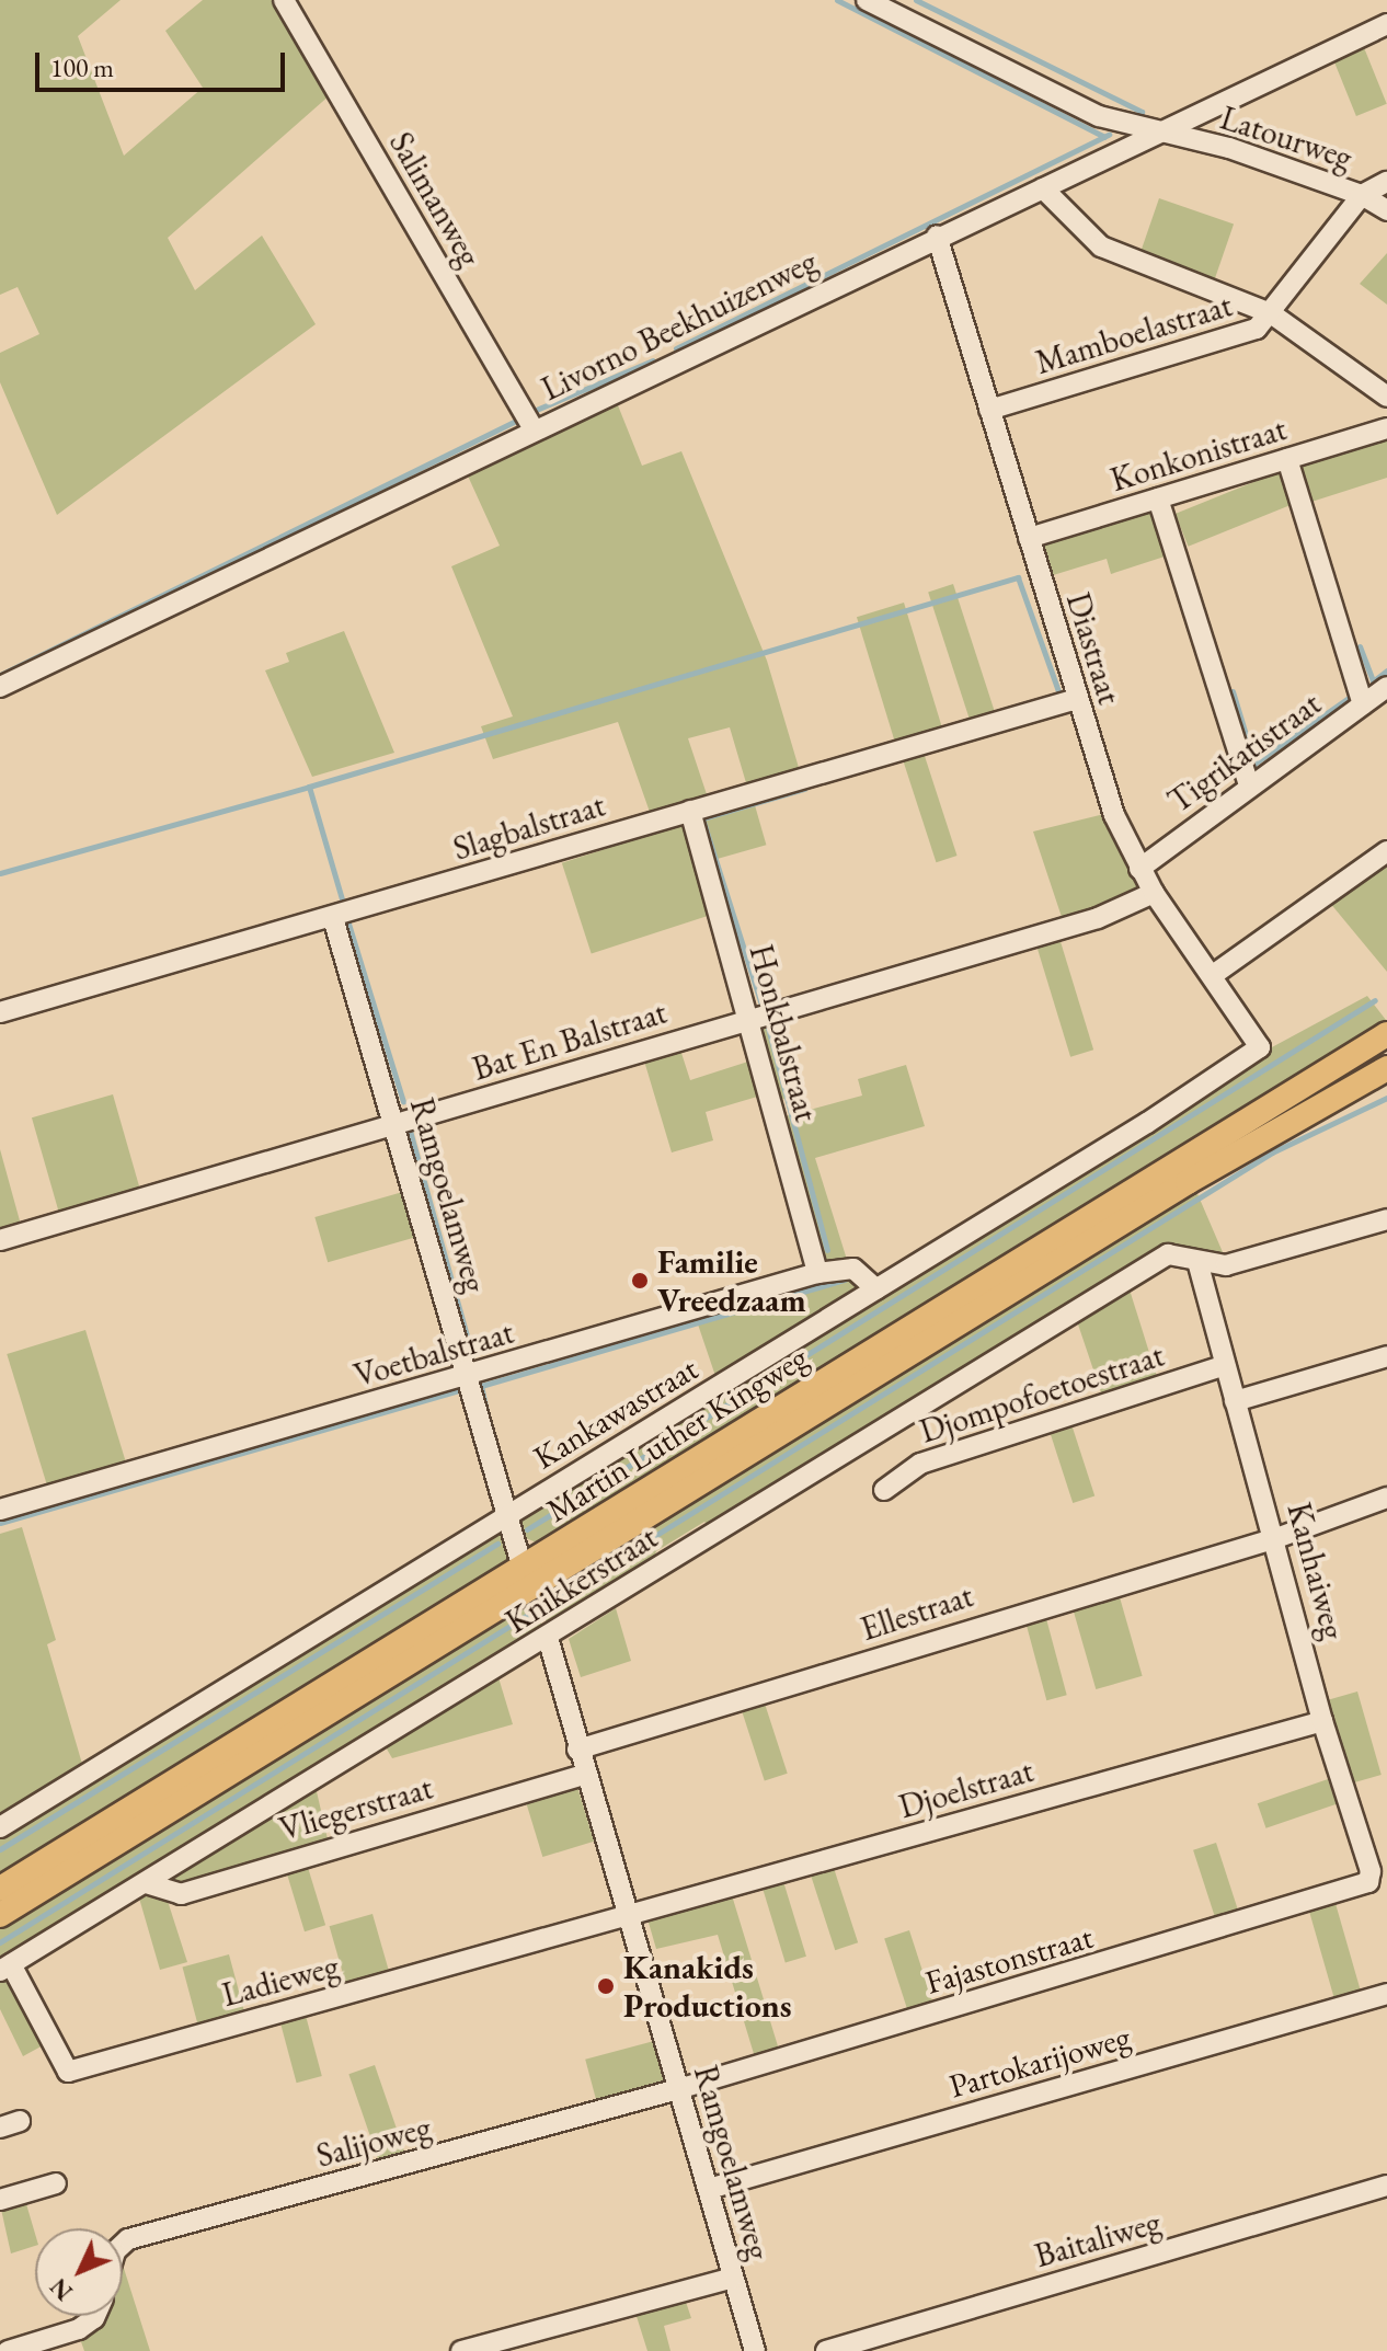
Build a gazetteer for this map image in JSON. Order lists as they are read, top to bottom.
{
  "streets": {
    "main road": ["Martin Luther Kingweg"],
    "street": [
      "Latourweg",
      "Salimanweg",
      "Livorno Beekhuizenweg",
      "Mamboelastraat",
      "Konkonistraat",
      "Diastraat",
      "Tigrikatistraat",
      "Slagbalstraat",
      "Honkbalstraat",
      "Bat En Balstraat",
      "Ramgoelamweg",
      "Voetbalstraat",
      "Djompofoetoestraat",
      "Kankawastraat",
      "Kanhaiweg",
      "Knikkerstraat",
      "Ellestraat",
      "Djoelstraat",
      "Vliegerstraat",
      "Fajastonstraat",
      "Ladieweg",
      "Partokarijoweg",
      "Salijoweg",
      "Baitaliweg"
    ]
  },
  "crossings": [
    ["Latourweg", "Livorno Beekhuizenweg"],
    ["Latourweg", "Mamboelastraat"],
    ["Salimanweg", "Livorno Beekhuizenweg"],
    ["Livorno Beekhuizenweg", "Diastraat"],
    ["Mamboelastraat", "Diastraat"],
    ["Konkonistraat", "Diastraat"],
    ["Diastraat", "Tigrikatistraat"],
    ["Diastraat", "Slagbalstraat"],
    ["Diastraat", "Bat En Balstraat"],
    ["Diastraat", "Kankawastraat"],
    ["Slagbalstraat", "Honkbalstraat"],
    ["Slagbalstraat", "Ramgoelamweg"],
    ["Honkbalstraat", "Bat En Balstraat"],
    ["Honkbalstraat", "Voetbalstraat"],
    ["Bat En Balstraat", "Ramgoelamweg"],
    ["Ramgoelamweg", "Voetbalstraat"],
    ["Ramgoelamweg", "Kankawastraat"],
    ["Ramgoelamweg", "Martin Luther Kingweg"],
    ["Ramgoelamweg", "Knikkerstraat"],
    ["Ramgoelamweg", "Ellestraat"],
    ["Ramgoelamweg", "Djoelstraat"],
    ["Ramgoelamweg", "Vliegerstraat"],
    ["Ramgoelamweg", "Fajastonstraat"],
    ["Ramgoelamweg", "Ladieweg"],
    ["Ramgoelamweg", "Partokarijoweg"],
    ["Ramgoelamweg", "Salijoweg"],
    ["Voetbalstraat", "Kankawastraat"],
    ["Djompofoetoestraat", "Kanhaiweg"],
    ["Kanhaiweg", "Knikkerstraat"],
    ["Kanhaiweg", "Ellestraat"],
    ["Kanhaiweg", "Djoelstraat"],
    ["Kanhaiweg", "Fajastonstraat"],
    ["Knikkerstraat", "Vliegerstraat"],
    ["Knikkerstraat", "Ladieweg"],
    ["Djoelstraat", "Ladieweg"],
    ["Fajastonstraat", "Salijoweg"]
  ],
  "places": ["Familie Vreedzaam", "Kanakids Productions"],
  "scale_bar": "100 m",
  "north": "bottom left"
}
